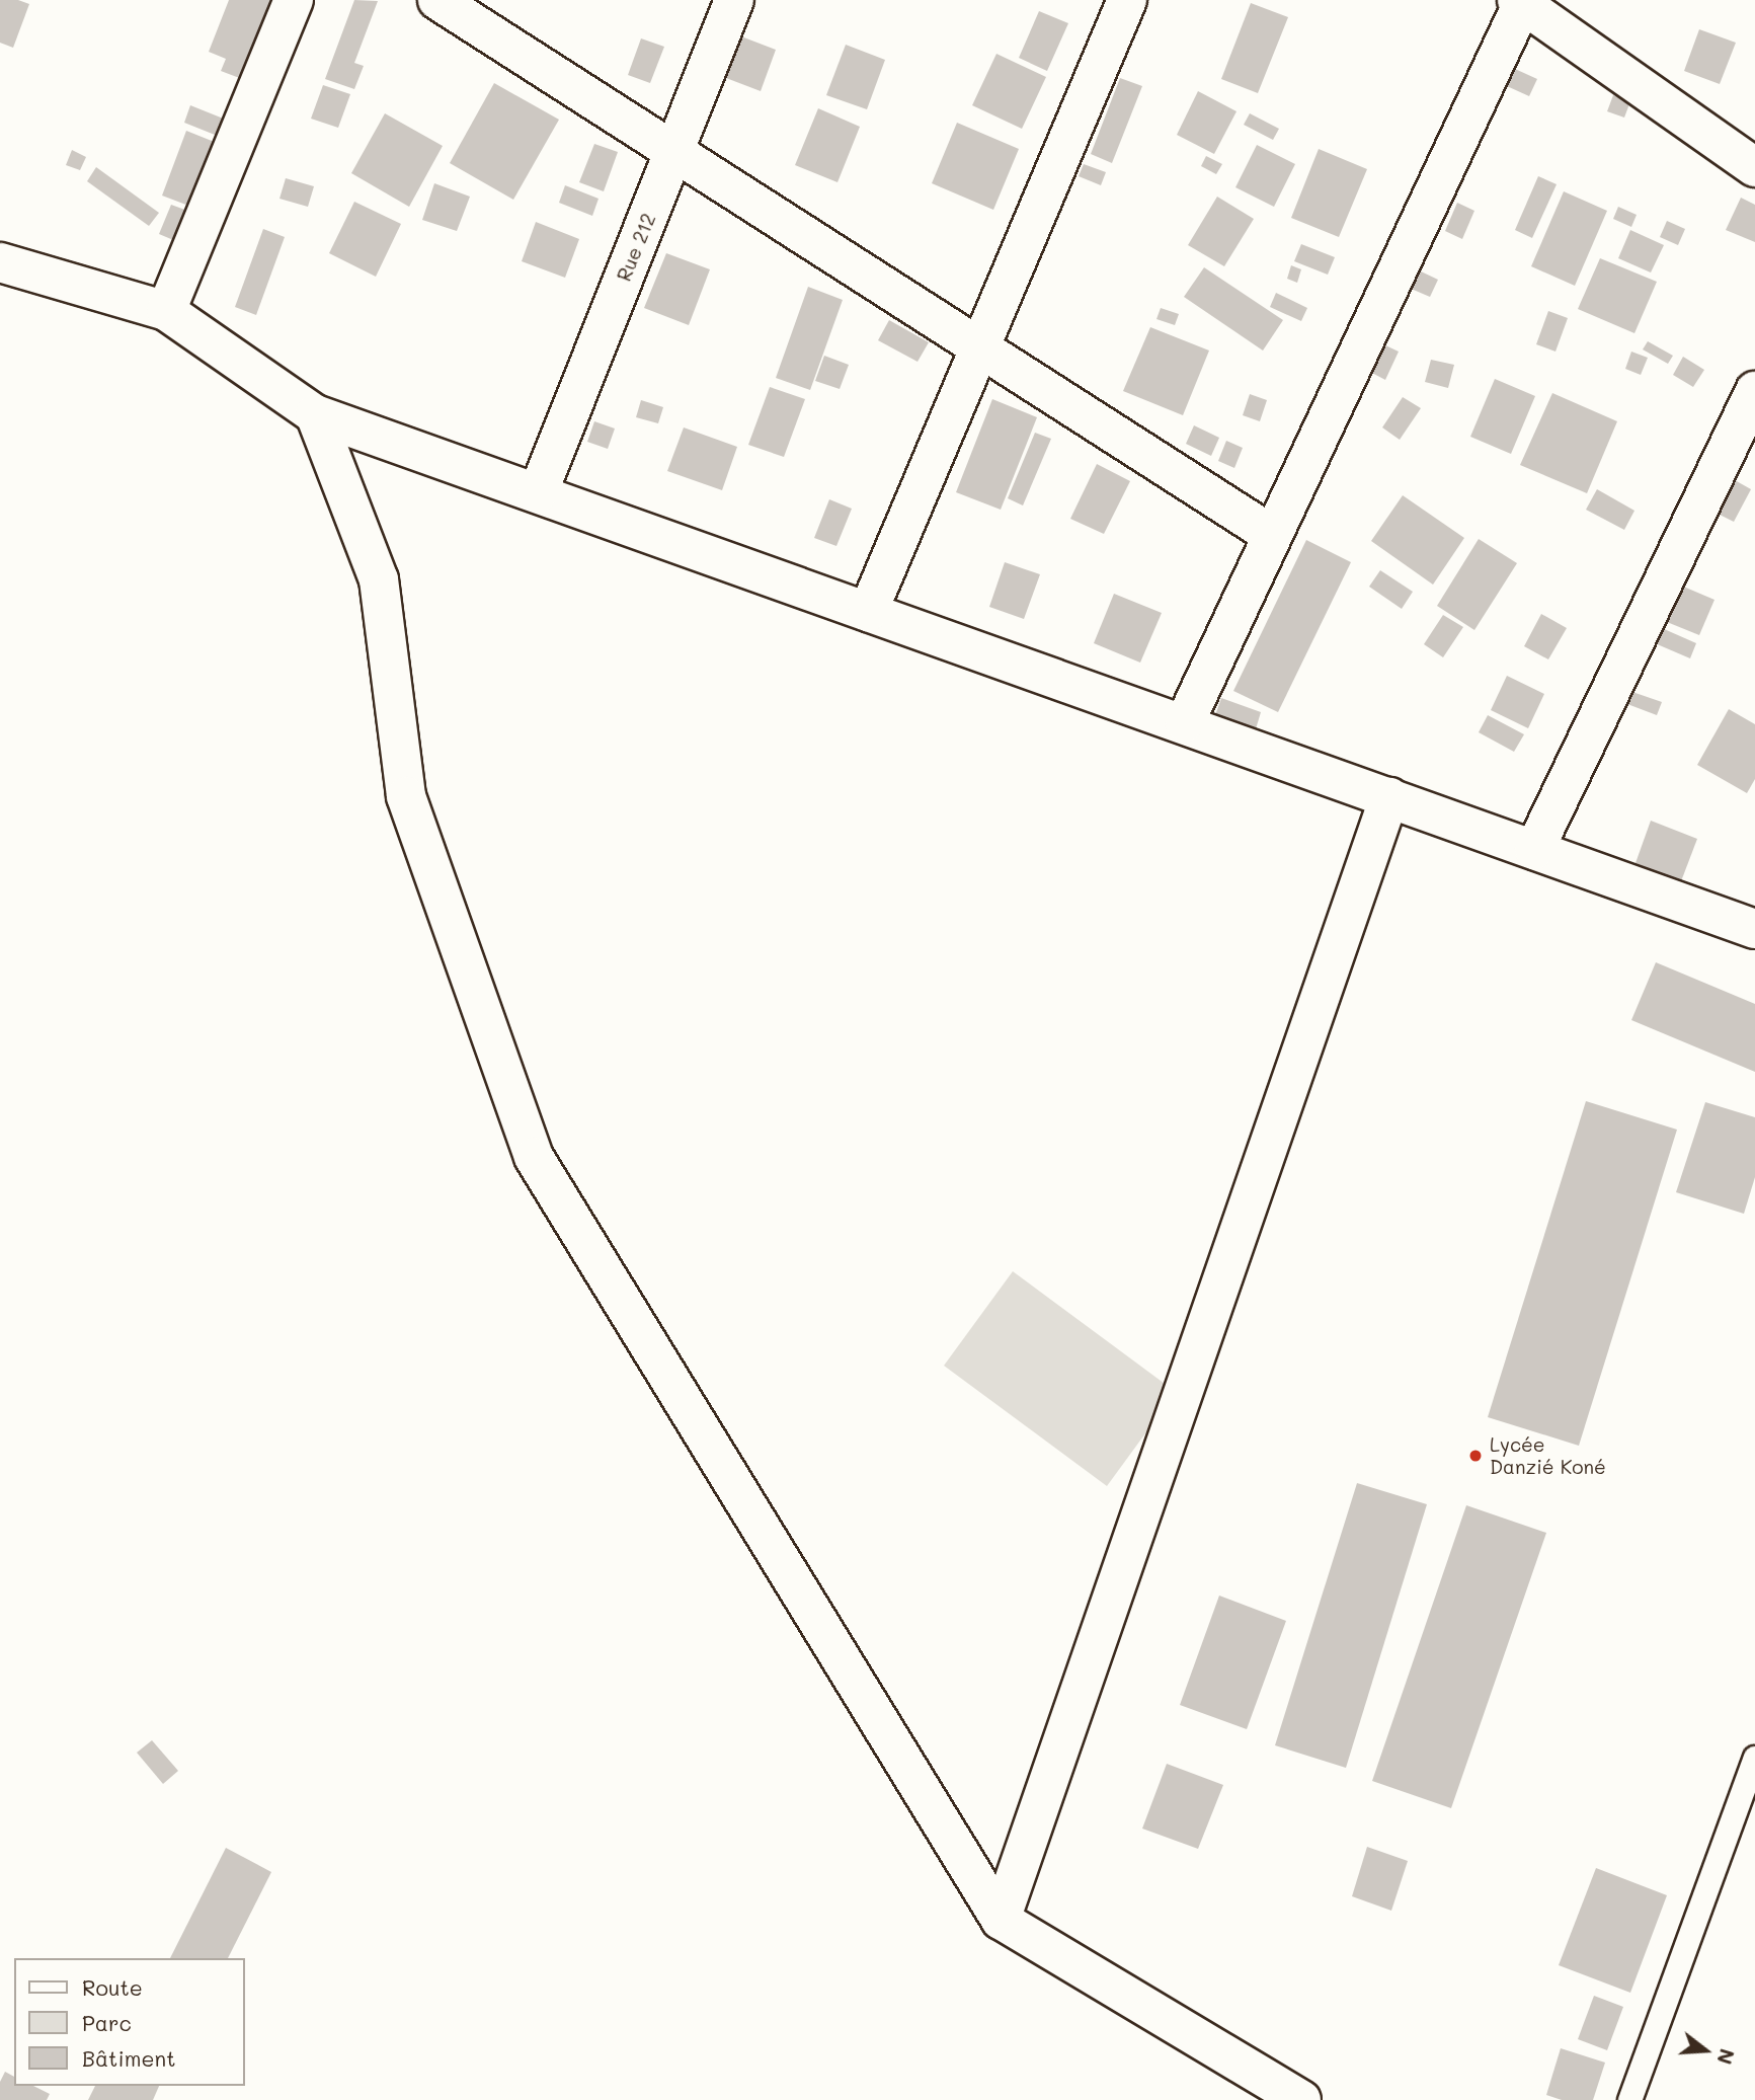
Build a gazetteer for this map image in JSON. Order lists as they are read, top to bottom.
{
  "streets": {
    "street": ["Rue 212"]
  },
  "places": ["Lycée Danzié Koné"],
  "legend": ["Route", "Parc", "Bâtiment"],
  "north": "right"
}
